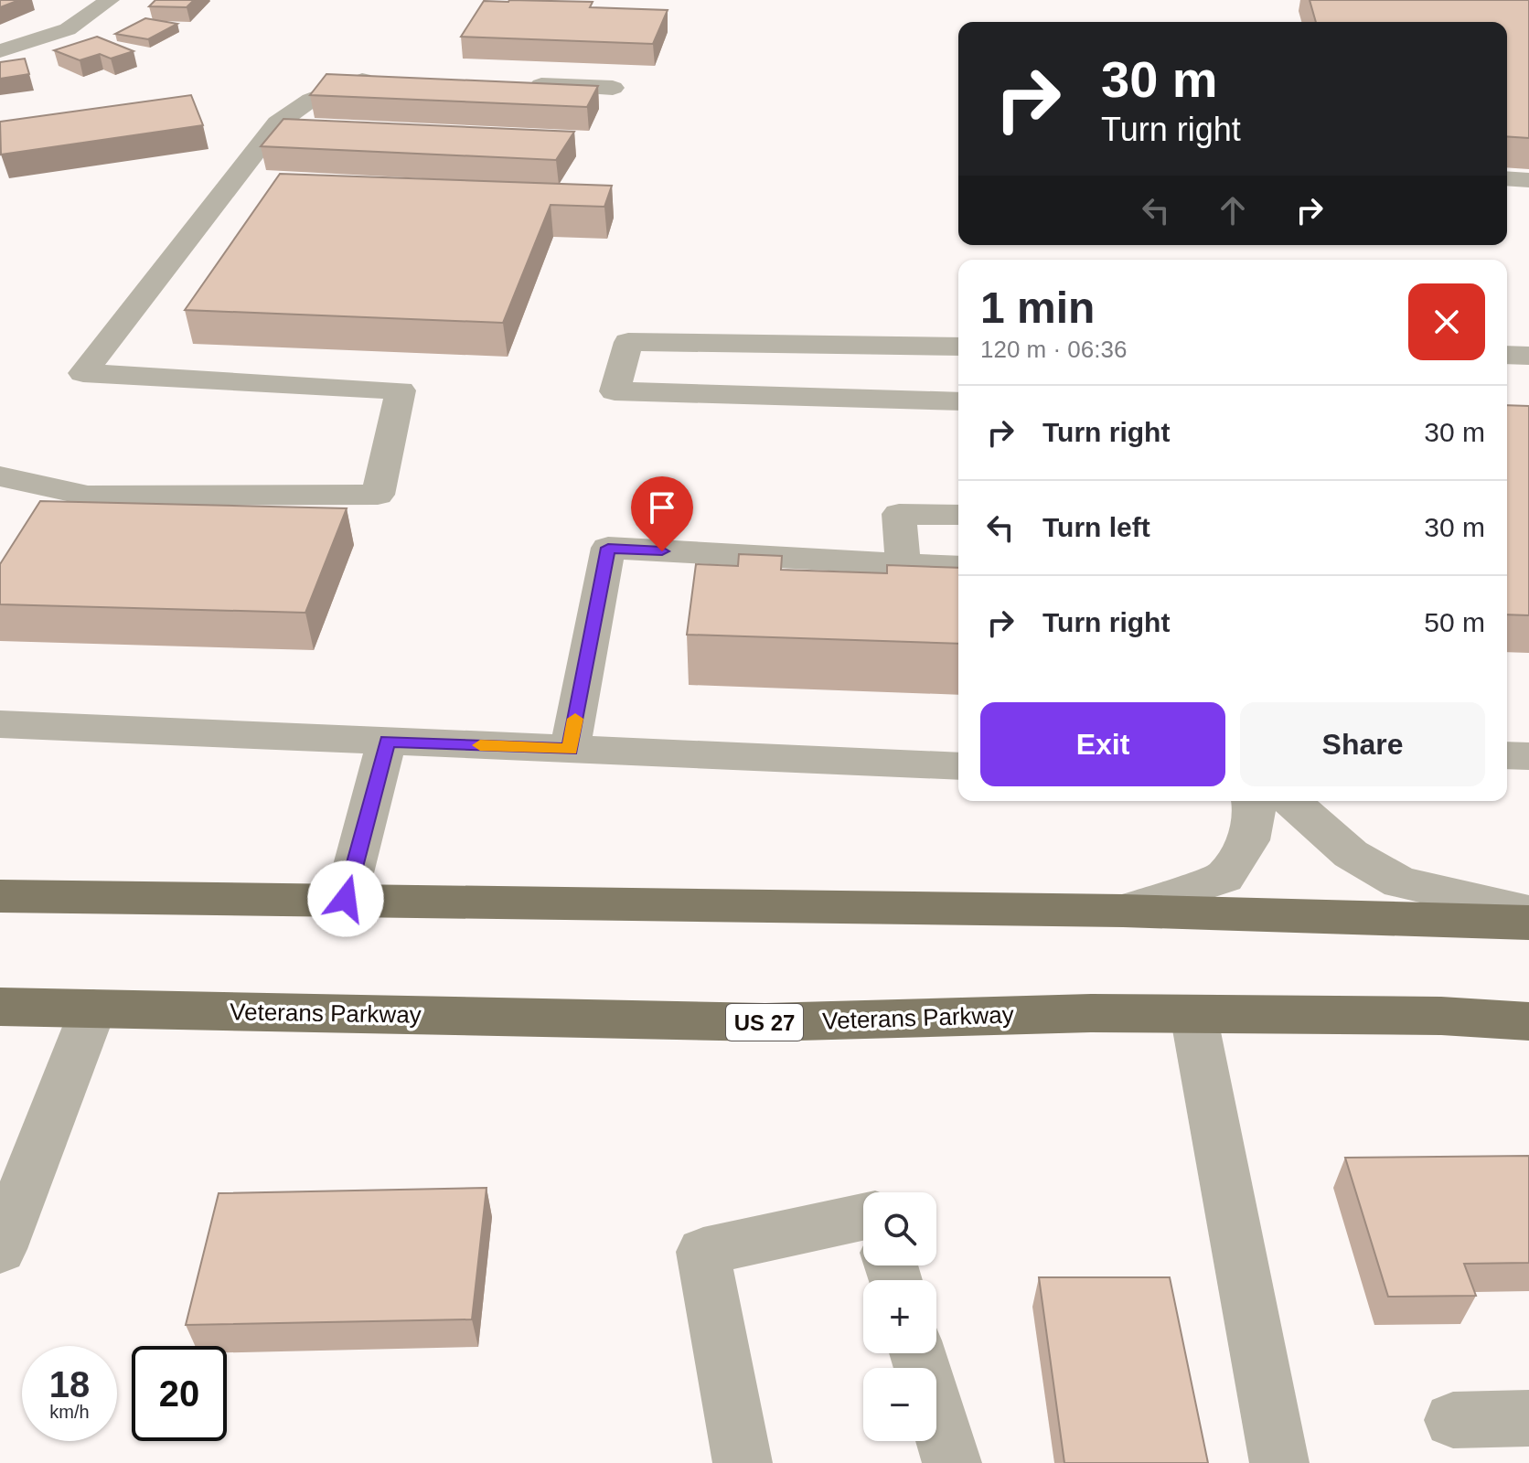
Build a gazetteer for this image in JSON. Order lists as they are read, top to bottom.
{
  "streets": {
    "main road": ["Veterans Parkway", "US 27"]
  },
  "page": {
    "turn": ["30 m", "Turn right"],
    "heading": ["1 min", "120 m · 06:36"],
    "list": [
      {
        "name": "Turn right",
        "value": "30 m"
      },
      {
        "name": "Turn left",
        "value": "30 m"
      },
      {
        "name": "Turn right",
        "value": "50 m"
      }
    ],
    "buttons": ["Exit", "Share"],
    "map_buttons": ["+", "−"],
    "speed": "18 km/h",
    "limit": "20"
  }
}
